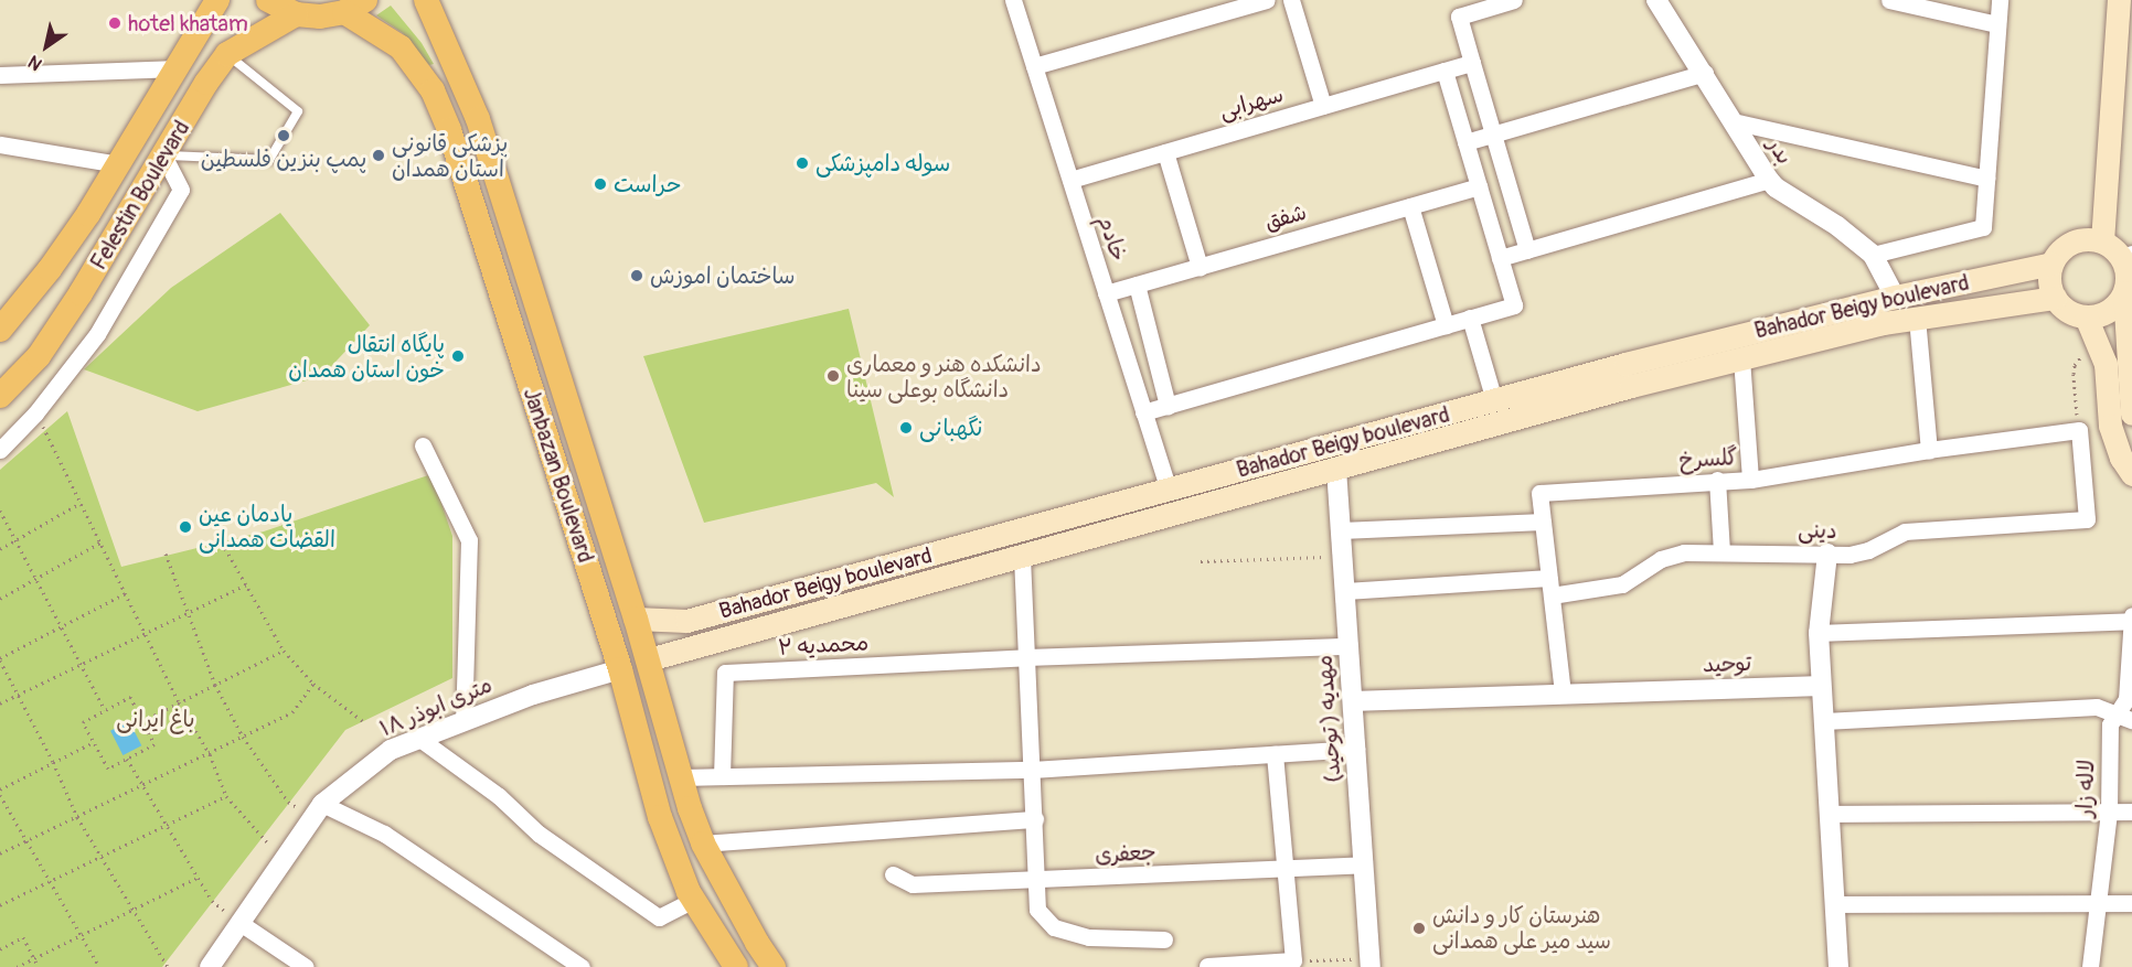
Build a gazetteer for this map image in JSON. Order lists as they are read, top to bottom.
{
  "streets": {
    "main road": ["Felestin Boulevard", "Bahador Beigy boulevard", "Janbazan Boulevard"],
    "street": [
      "سهرابی",
      "بدر",
      "شفق",
      "خادم",
      "گلسرخ",
      "دینی",
      "محمدیه ۲",
      "توحید",
      "۱۸ متری ابوذر",
      "مهدیه ( توحید)",
      "لاله زار",
      "جعفری"
    ]
  },
  "crossings": [
    ["سهرابی", "خادم"],
    ["بدر", "Bahador Beigy boulevard"],
    ["شفق", "خادم"],
    ["خادم", "Bahador Beigy boulevard"],
    ["Bahador Beigy boulevard", "Janbazan Boulevard"],
    ["Bahador Beigy boulevard", "مهدیه ( توحید)"],
    ["گلسرخ", "دینی"],
    ["گلسرخ", "توحید"],
    ["Janbazan Boulevard", "۱۸ متری ابوذر"],
    ["توحید", "مهدیه ( توحید)"],
    ["مهدیه ( توحید)", "جعفری"]
  ],
  "parks": ["باغ ایرانی"],
  "places": [
    "hotel khatam",
    "پمپ بنزین فلسطین",
    "پزشکی قانونی استان همدان",
    "سوله دامپزشکی",
    "حراست",
    "ساختمان اموزش",
    "پایگاه انتقال خون استان همدان",
    "دانشکده هنر و معماری دانشگاه بوعلی سینا",
    "نگهبانی",
    "یادمان عین القضات همدانی",
    "هنرستان کار و دانش سید میر علی همدانی"
  ],
  "north": "bottom left"
}
